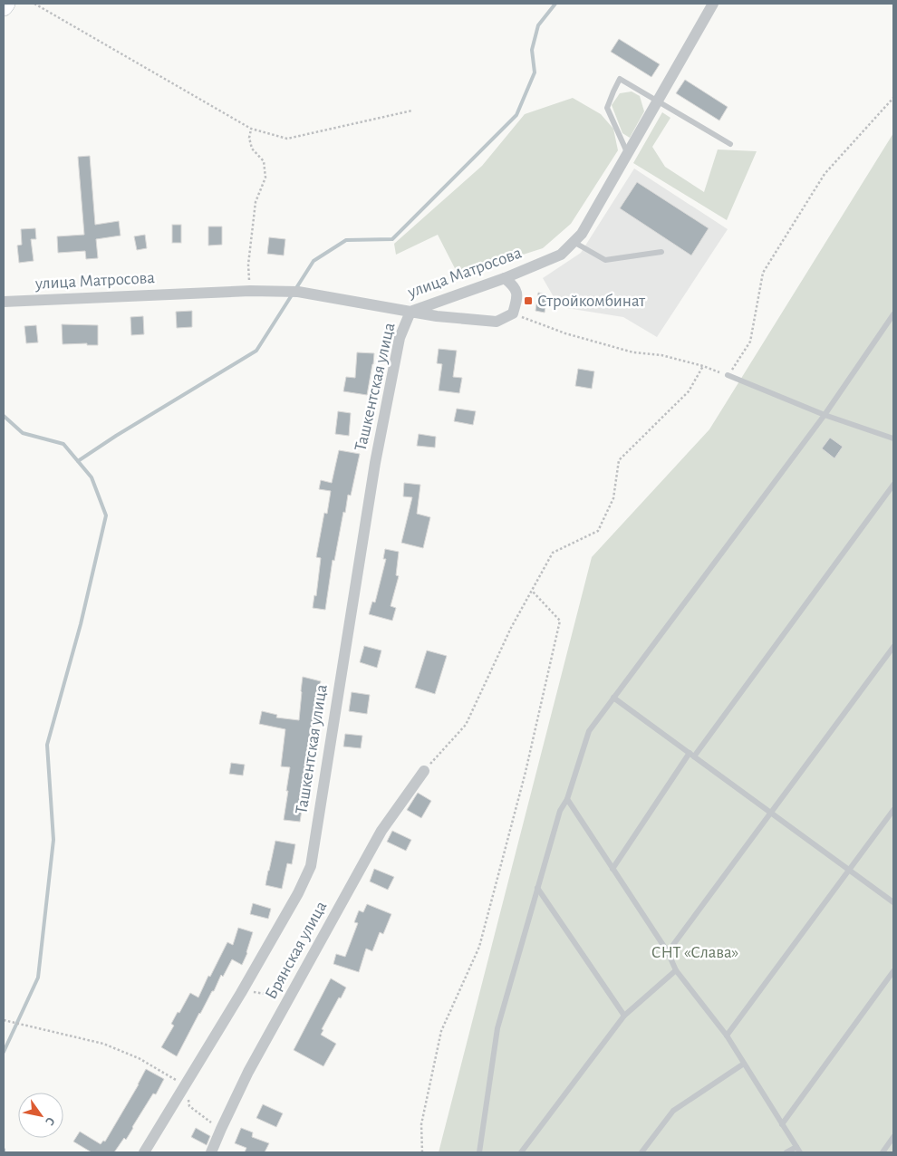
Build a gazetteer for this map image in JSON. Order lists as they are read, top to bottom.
{
  "streets": {
    "street": ["улица Матросова", "Ташкентская улица", "Брянская улица"]
  },
  "crossings": [
    ["улица Матросова", "Ташкентская улица"]
  ],
  "parks": ["СНТ «Слава»"],
  "places": {
    "transit": ["Стройкомбинат"]
  },
  "north": "bottom right"
}
